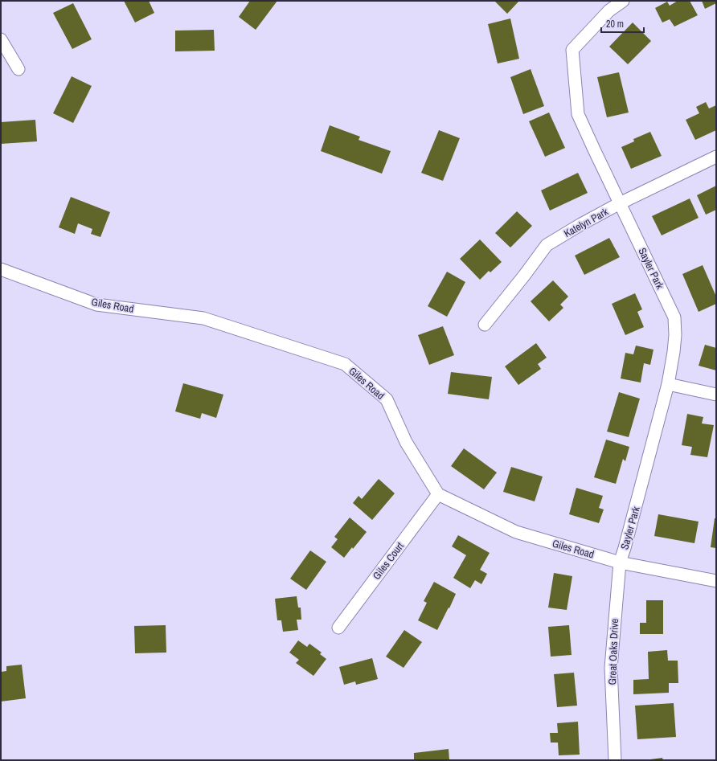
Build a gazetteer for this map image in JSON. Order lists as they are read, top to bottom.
{
  "streets": {
    "street": [
      "Katelyn Park",
      "Sayler Park",
      "Giles Road",
      "Giles Court",
      "Great Oaks Drive"
    ]
  },
  "crossings": [
    ["Katelyn Park", "Sayler Park"],
    ["Sayler Park", "Giles Road"],
    ["Sayler Park", "Great Oaks Drive"],
    ["Giles Road", "Giles Court"],
    ["Giles Road", "Great Oaks Drive"]
  ],
  "scale_bar": "20 m"
}
